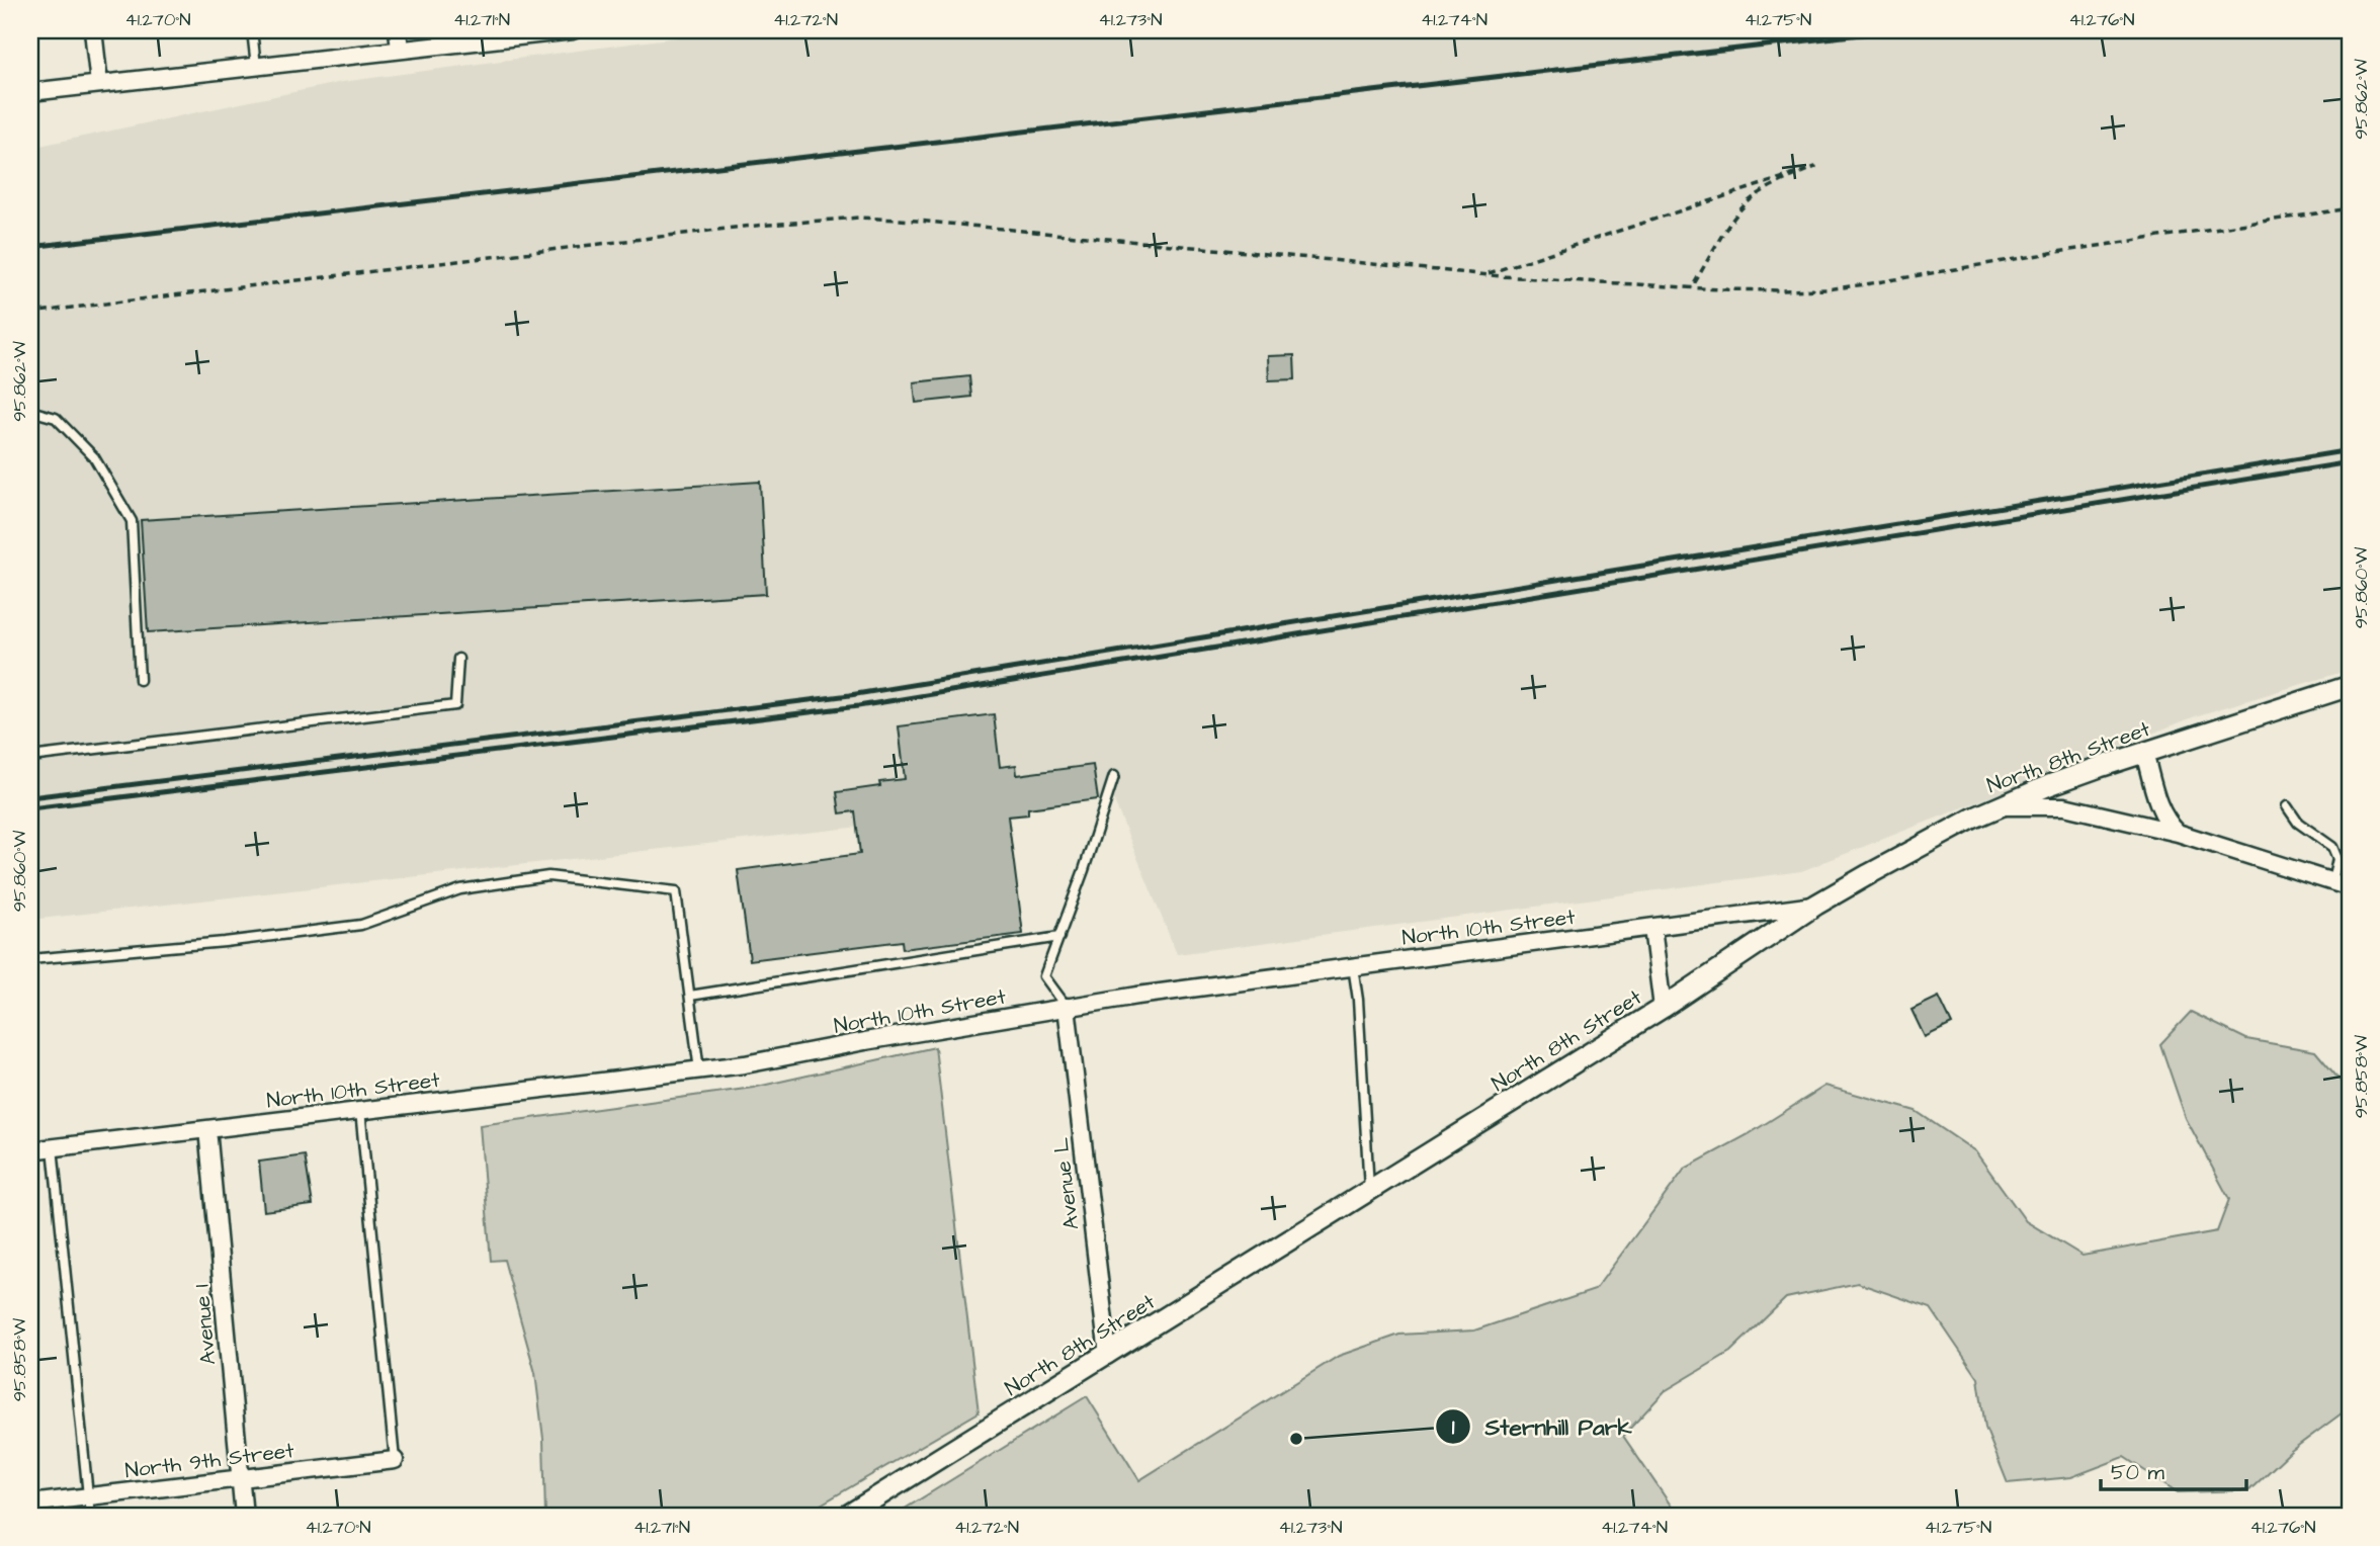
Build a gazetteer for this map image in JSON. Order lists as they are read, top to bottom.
{
  "streets": {
    "street": [
      "North 8th Street",
      "North 10th Street",
      "Avenue L",
      "Avenue I",
      "North 9th Street"
    ]
  },
  "crossings": [
    ["North 8th Street", "North 10th Street"],
    ["North 8th Street", "Avenue L"],
    ["North 10th Street", "Avenue L"],
    ["North 10th Street", "Avenue I"],
    ["Avenue I", "North 9th Street"]
  ],
  "places": ["Sternhill Park"],
  "scale_bar": "50 m",
  "coordinates": [
    "41.270°N",
    "41.271°N",
    "41.272°N",
    "41.273°N",
    "41.274°N",
    "41.275°N",
    "41.276°N",
    "95.862°W",
    "95.860°W",
    "95.858°W"
  ]
}
